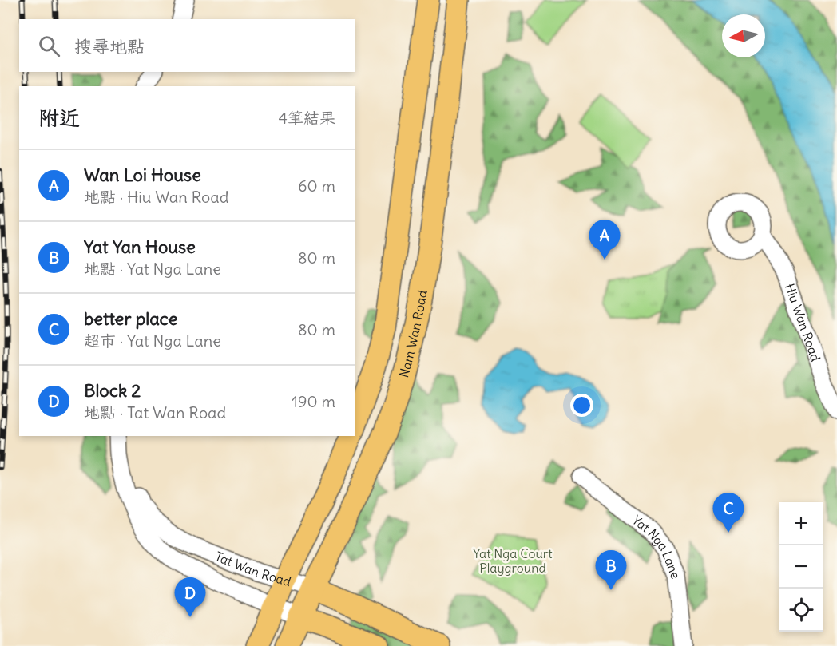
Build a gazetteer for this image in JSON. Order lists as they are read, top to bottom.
{
  "streets": {
    "main road": ["Nam Wan Road", "Tat Wan Road"],
    "street": ["Hiu Wan Road", "Yat Nga Lane"]
  },
  "crossings": [
    ["Nam Wan Road", "Tat Wan Road"]
  ],
  "parks": ["Yat Nga Court Playground"],
  "north": "left",
  "page": {
    "search": "搜尋地點",
    "heading": ["附近", "4筆結果"],
    "list": [
      {
        "mark": "A",
        "name": "Wan Loi House",
        "note": "地點 · Hiu Wan Road",
        "value": "60 m"
      },
      {
        "mark": "B",
        "name": "Yat Yan House",
        "note": "地點 · Yat Nga Lane",
        "value": "80 m"
      },
      {
        "mark": "C",
        "name": "better place",
        "note": "超市 · Yat Nga Lane",
        "value": "80 m"
      },
      {
        "mark": "D",
        "name": "Block 2",
        "note": "地點 · Tat Wan Road",
        "value": "190 m"
      }
    ],
    "pins": [
      "A",
      "C",
      "B",
      "D"
    ],
    "map_buttons": ["+", "−"]
  }
}
